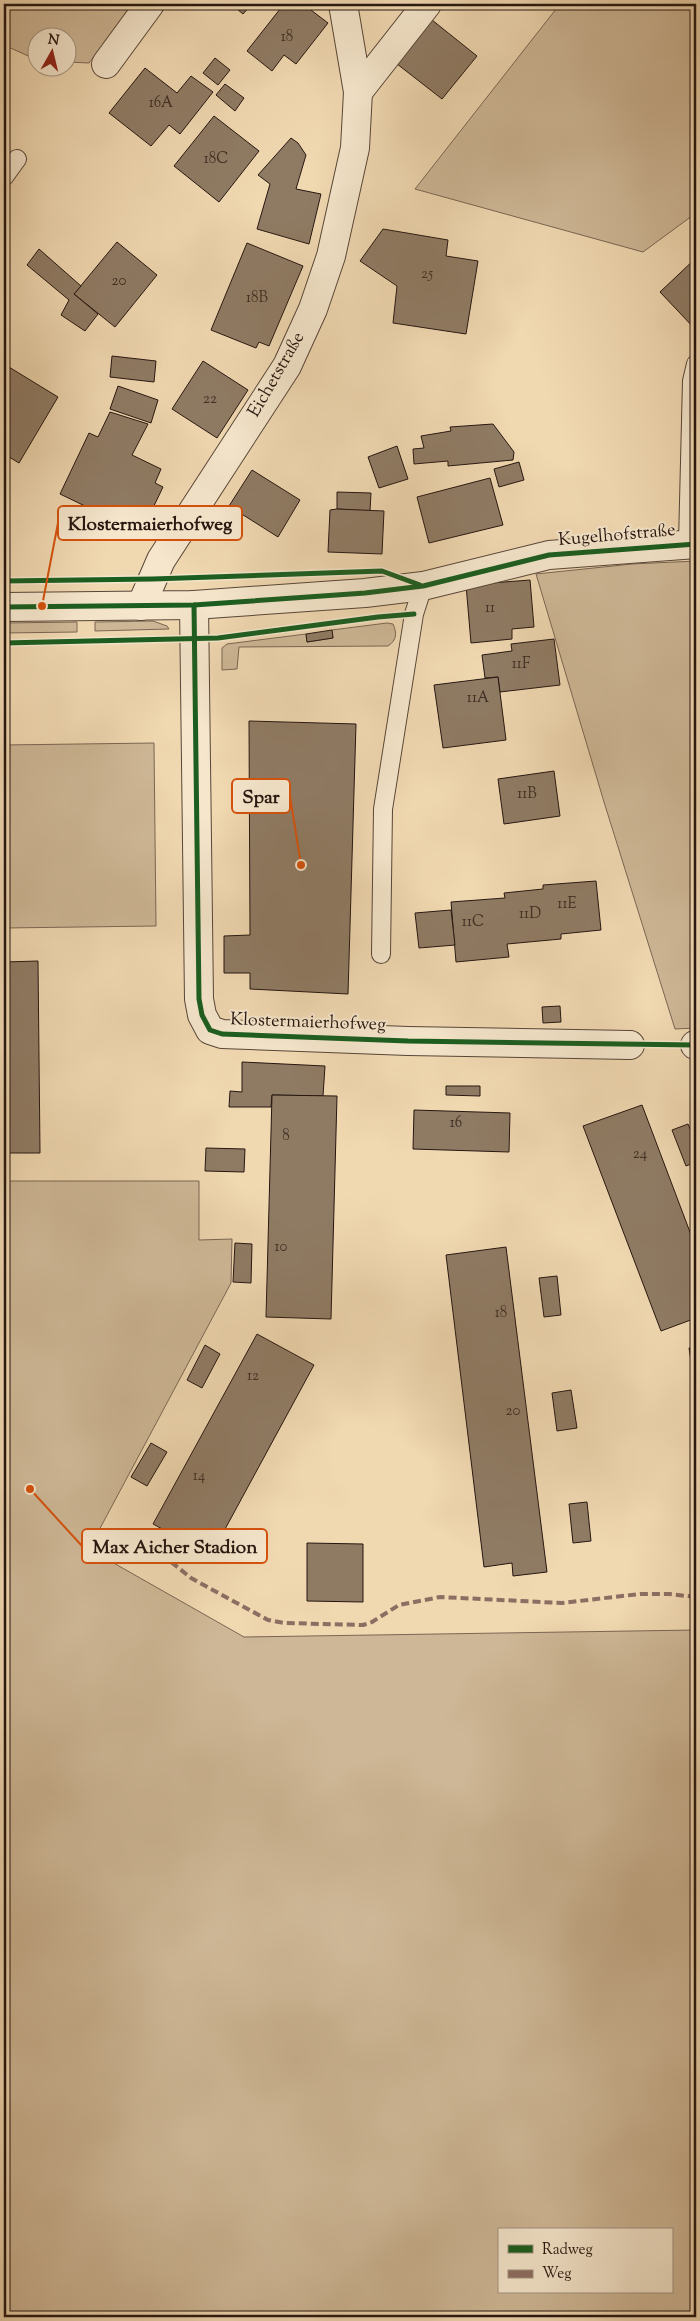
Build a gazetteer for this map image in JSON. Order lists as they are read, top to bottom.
{
  "streets": {
    "street": ["Eichetstraße", "Kugelhofstraße", "Klostermaierhofweg"]
  },
  "crossings": [
    ["Eichetstraße", "Kugelhofstraße"],
    ["Kugelhofstraße", "Klostermaierhofweg"]
  ],
  "places": ["Klostermaierhofweg", "Spar", "Max Aicher Stadion"],
  "house_numbers": [
    "18",
    "16A",
    "18C",
    "25",
    "20",
    "18B",
    "22",
    "11",
    "11F",
    "11A",
    "11B",
    "11E",
    "11D",
    "11C",
    "16",
    "8",
    "24",
    "10",
    "18",
    "12",
    "20",
    "14"
  ],
  "legend": ["Radweg", "Weg"],
  "north": "top"
}
